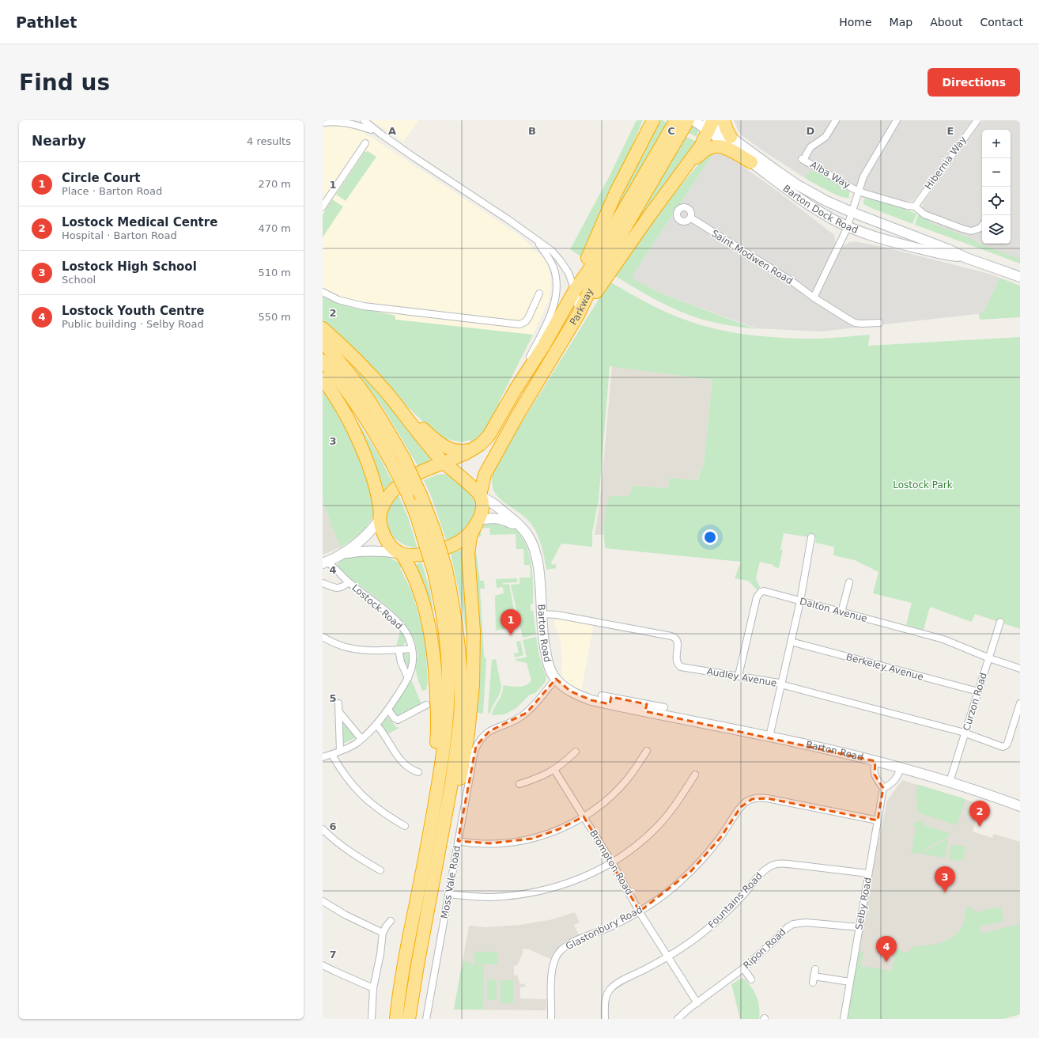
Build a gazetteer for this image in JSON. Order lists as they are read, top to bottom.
{
  "streets": {
    "highway": ["Parkway"],
    "main road": ["Barton Dock Road", "Lostock Road", "Barton Road"],
    "street": [
      "Hibernia Way",
      "Alba Way",
      "Saint Modwen Road",
      "Dalton Avenue",
      "Berkeley Avenue",
      "Audley Avenue",
      "Curzon Road",
      "Brompton Road",
      "Moss Vale Road",
      "Fountains Road",
      "Selby Road",
      "Glastonbury Road",
      "Ripon Road"
    ]
  },
  "crossings": [
    ["Parkway", "Lostock Road"],
    ["Parkway", "Barton Road"],
    ["Dalton Avenue", "Audley Avenue"],
    ["Dalton Avenue", "Curzon Road"],
    ["Barton Road", "Audley Avenue"],
    ["Barton Road", "Curzon Road"],
    ["Barton Road", "Moss Vale Road"],
    ["Berkeley Avenue", "Curzon Road"],
    ["Audley Avenue", "Curzon Road"],
    ["Brompton Road", "Fountains Road"],
    ["Brompton Road", "Glastonbury Road"],
    ["Brompton Road", "Ripon Road"],
    ["Fountains Road", "Selby Road"],
    ["Selby Road", "Glastonbury Road"],
    ["Selby Road", "Ripon Road"]
  ],
  "parks": ["Lostock Park"],
  "page": {
    "header": "Pathlet",
    "nav": [
      "Home",
      "Map",
      "About",
      "Contact"
    ],
    "buttons": "Directions",
    "title": "Find us",
    "heading": ["Nearby", "4 results"],
    "map_buttons": ["+", "−"],
    "list": [
      {
        "mark": "1",
        "name": "Circle Court",
        "note": "Place · Barton Road",
        "value": "270 m"
      },
      {
        "mark": "2",
        "name": "Lostock Medical Centre",
        "note": "Hospital · Barton Road",
        "value": "470 m"
      },
      {
        "mark": "3",
        "name": "Lostock High School",
        "note": "School",
        "value": "510 m"
      },
      {
        "mark": "4",
        "name": "Lostock Youth Centre",
        "note": "Public building · Selby Road",
        "value": "550 m"
      }
    ],
    "pins": [
      "1",
      "2",
      "3",
      "4"
    ]
  },
  "grid": {
    "columns": [
      "A",
      "B",
      "C",
      "D",
      "E"
    ],
    "rows": [
      "1",
      "2",
      "3",
      "4",
      "5",
      "6",
      "7"
    ]
  }
}
